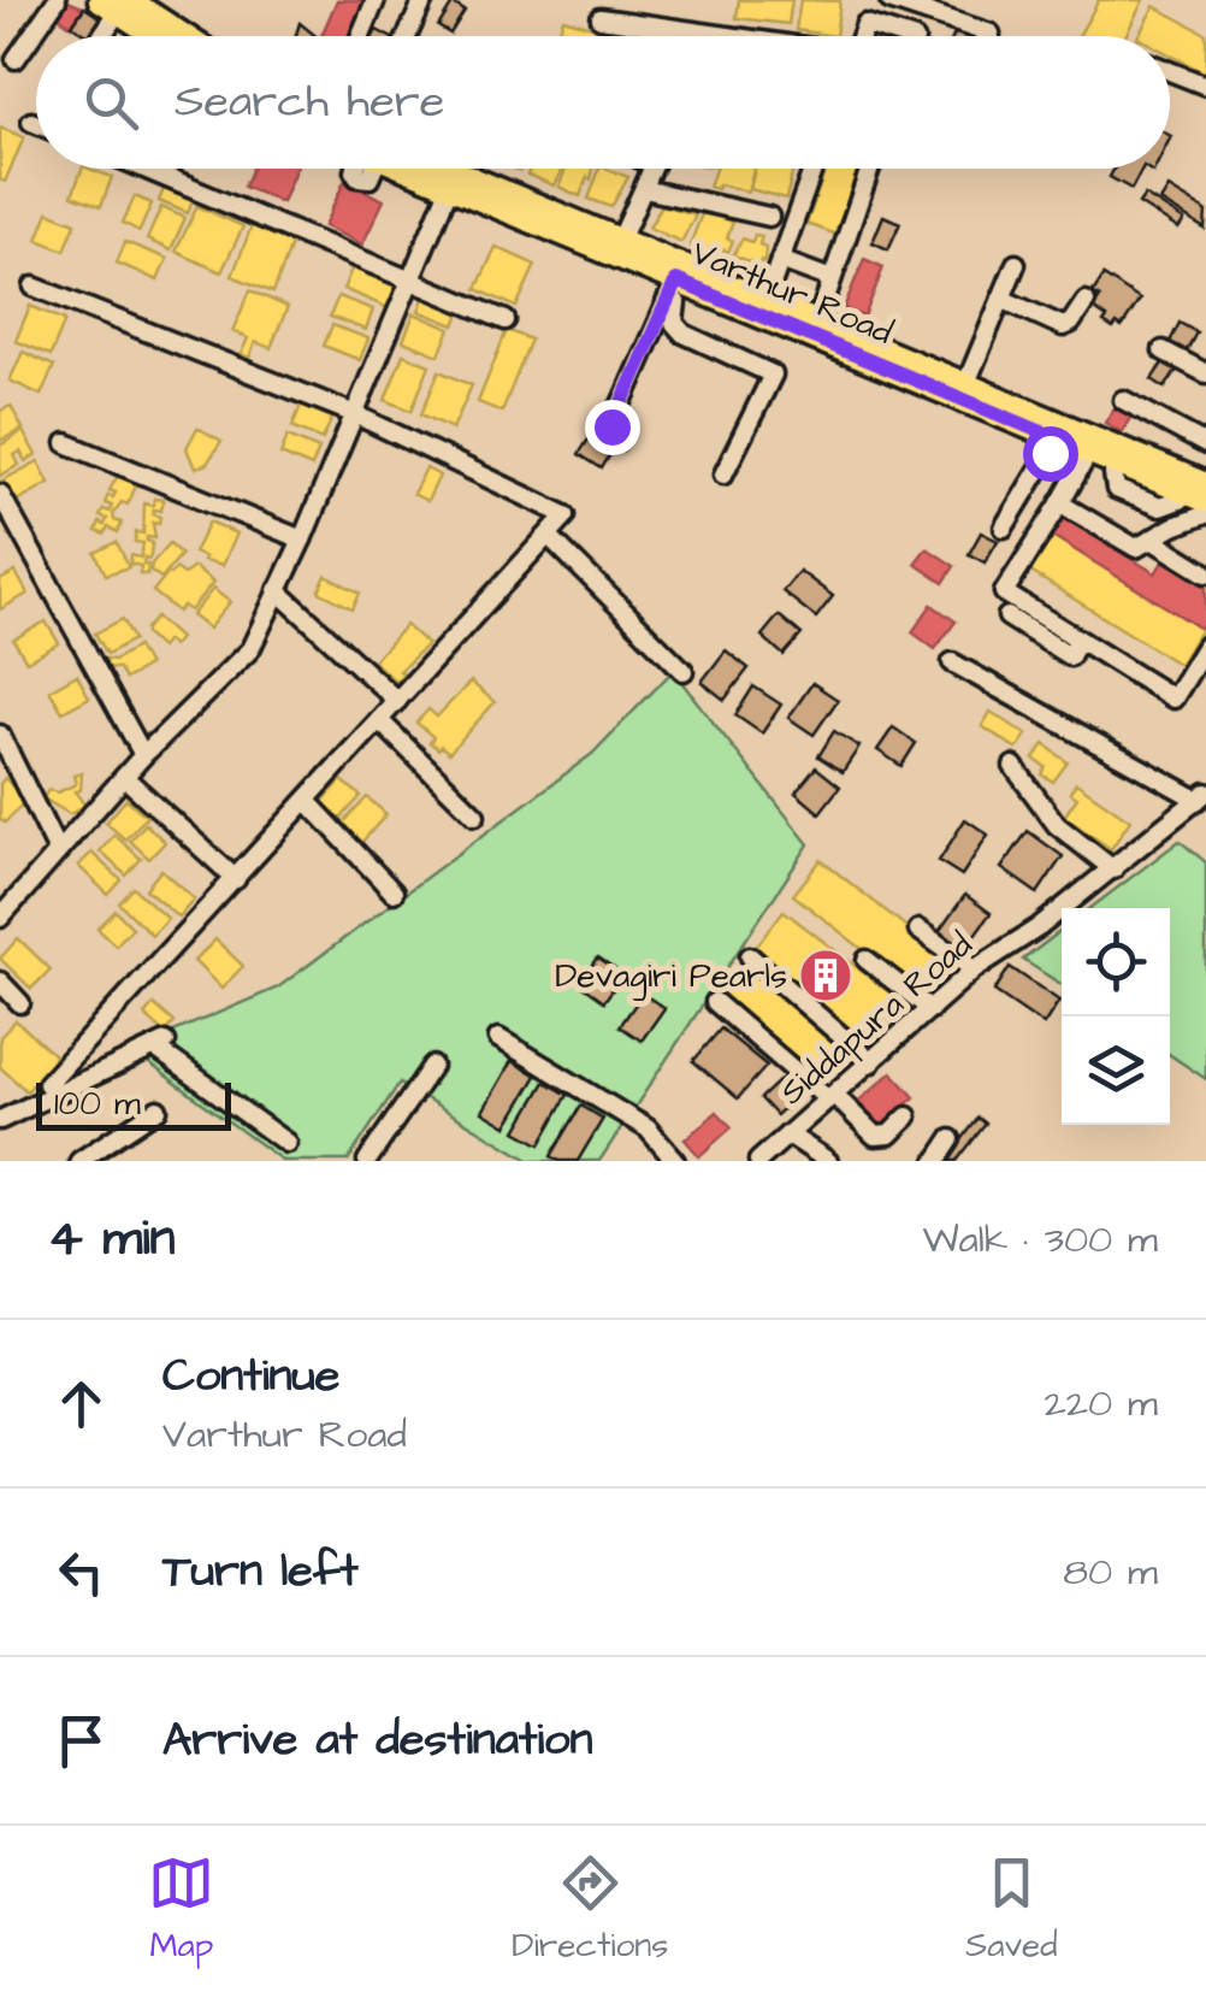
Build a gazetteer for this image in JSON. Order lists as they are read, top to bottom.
{
  "streets": {
    "main road": ["Varthur Road"],
    "street": ["Siddapura Road"]
  },
  "places": {
    "building": ["Devagiri Pearls"]
  },
  "scale_bar": "100 m",
  "page": {
    "search": "Search here",
    "scale": "100 m",
    "heading": ["4 min", "Walk · 300 m"],
    "list": [
      ["Continue", "Varthur Road", "220 m"],
      ["Turn left", "80 m"],
      "Arrive at destination"
    ],
    "nav": ["Map", "Directions", "Saved"]
  }
}
